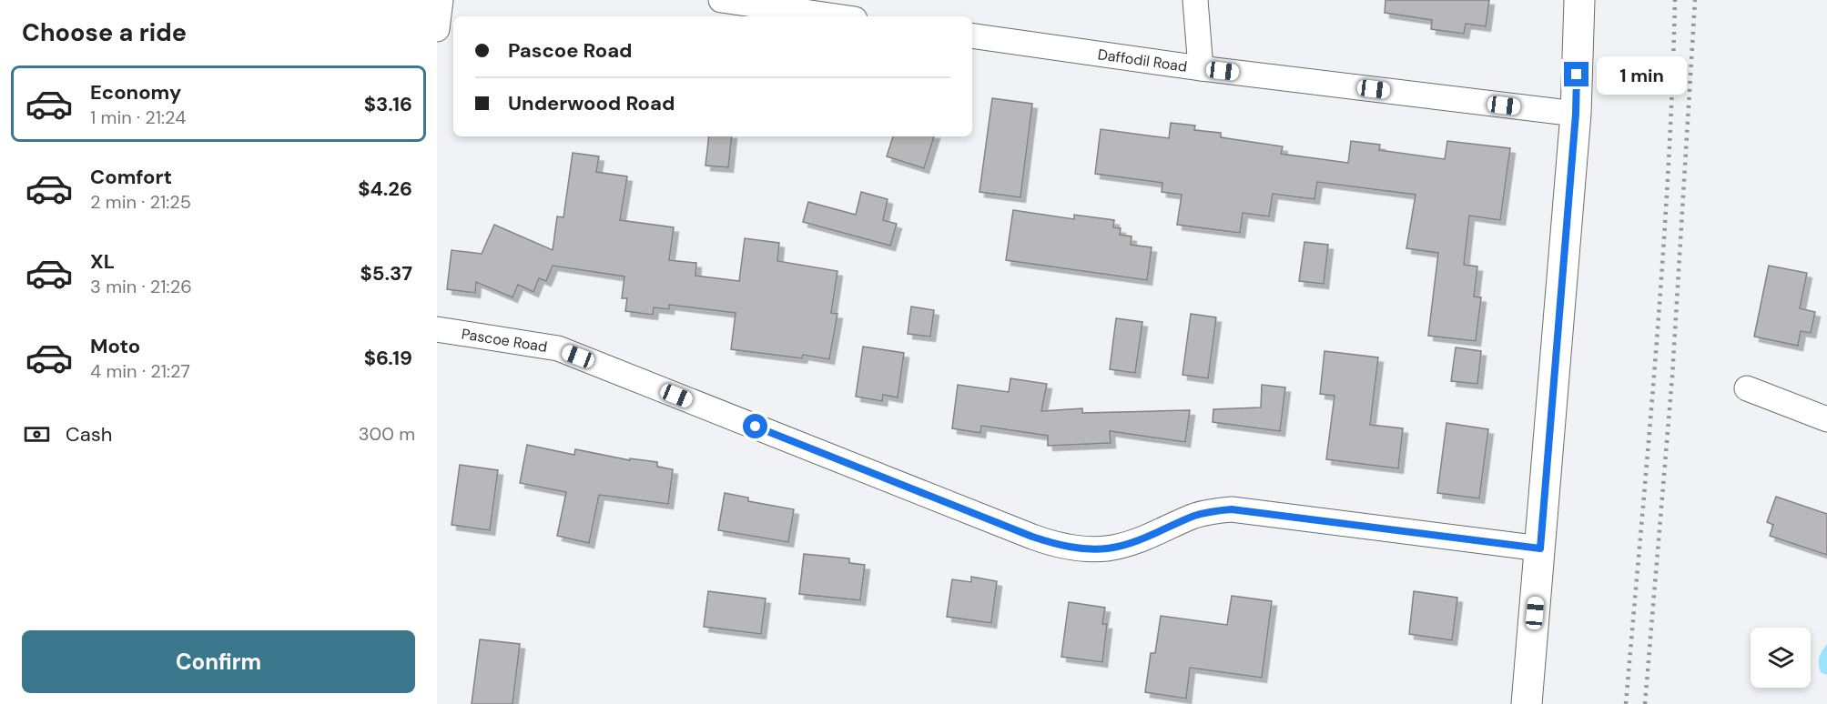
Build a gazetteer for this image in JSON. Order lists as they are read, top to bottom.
{
  "streets": {
    "street": ["Daffodil Road", "Pascoe Road"]
  },
  "page": {
    "heading": "Choose a ride",
    "banner": ["Pascoe Road", "Underwood Road"],
    "bubble": "1 min",
    "list": [
      {
        "name": "Economy",
        "note": "1 min · 21:24",
        "value": "$3.16"
      },
      {
        "name": "Comfort",
        "note": "2 min · 21:25",
        "value": "$4.26"
      },
      {
        "name": "XL",
        "note": "3 min · 21:26",
        "value": "$5.37"
      },
      {
        "name": "Moto",
        "note": "4 min · 21:27",
        "value": "$6.19"
      }
    ],
    "pay": ["Cash", "300 m"],
    "buttons": "Confirm"
  }
}
